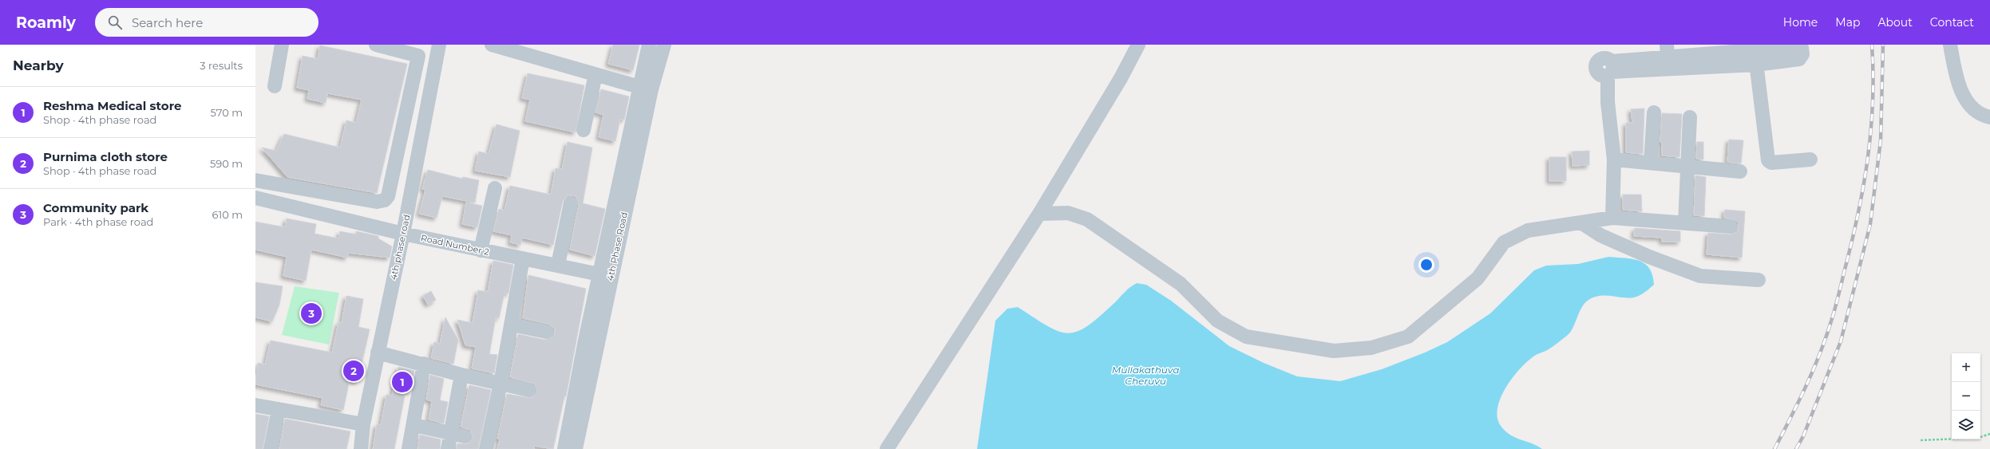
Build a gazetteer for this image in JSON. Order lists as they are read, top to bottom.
{
  "streets": {
    "street": ["Road Number 2", "4th Phase Road", "4th phase road"]
  },
  "crossings": [
    ["Road Number 2", "4th Phase Road"],
    ["Road Number 2", "4th phase road"]
  ],
  "water": ["Mullakathuva Cheruvu"],
  "page": {
    "header": "Roamly",
    "search": "Search here",
    "nav": [
      "Home",
      "Map",
      "About",
      "Contact"
    ],
    "heading": ["Nearby", "3 results"],
    "list": [
      {
        "mark": "1",
        "name": "Reshma Medical store",
        "note": "Shop · 4th phase road",
        "value": "570 m"
      },
      {
        "mark": "2",
        "name": "Purnima cloth store",
        "note": "Shop · 4th phase road",
        "value": "590 m"
      },
      {
        "mark": "3",
        "name": "Community park",
        "note": "Park · 4th phase road",
        "value": "610 m"
      }
    ],
    "pins": ["3", "2", "1"],
    "map_buttons": ["+", "−"]
  }
}
